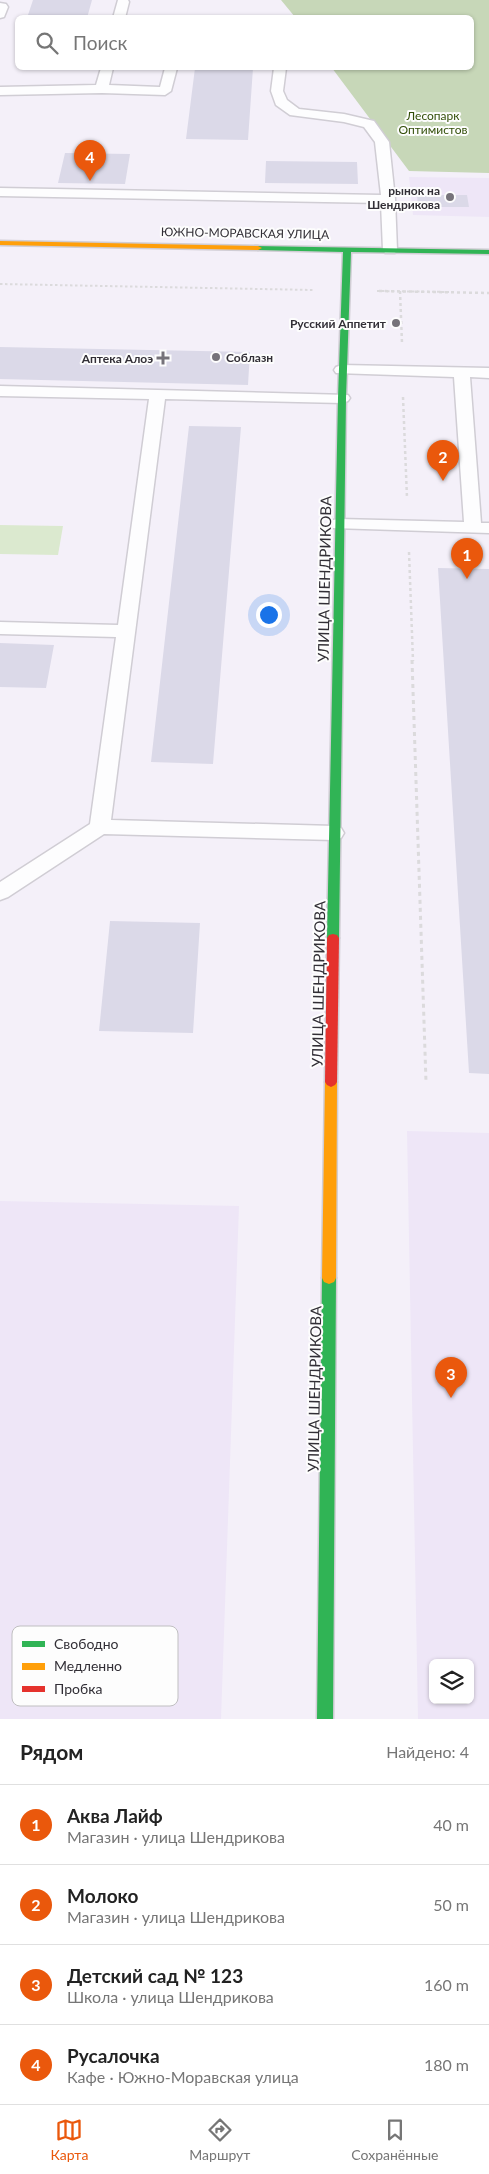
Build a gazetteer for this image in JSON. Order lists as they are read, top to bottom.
{
  "streets": {
    "street": ["ЮЖНО-МОРАВСКАЯ УЛИЦА", "УЛИЦА ШЕНДРИКОВА"]
  },
  "crossings": [
    ["ЮЖНО-МОРАВСКАЯ УЛИЦА", "УЛИЦА ШЕНДРИКОВА"]
  ],
  "parks": ["Лесопарк Оптимистов"],
  "places": {
    "other": ["рынок на Шендрикова", "Русский Аппетит", "Соблазн"],
    "health": ["Аптека Алоэ"]
  },
  "legend": ["Свободно", "Медленно", "Пробка"],
  "page": {
    "search": "Поиск",
    "pins": [
      "4",
      "2",
      "1",
      "3"
    ],
    "heading": ["Рядом", "Найдено: 4"],
    "list": [
      {
        "mark": "1",
        "name": "Аква Лайф",
        "note": "Магазин · улица Шендрикова",
        "value": "40 m"
      },
      {
        "mark": "2",
        "name": "Молоко",
        "note": "Магазин · улица Шендрикова",
        "value": "50 m"
      },
      {
        "mark": "3",
        "name": "Детский сад № 123",
        "note": "Школа · улица Шендрикова",
        "value": "160 m"
      },
      {
        "mark": "4",
        "name": "Русалочка",
        "note": "Кафе · Южно-Моравская улица",
        "value": "180 m"
      }
    ],
    "nav": ["Карта", "Маршрут", "Сохранённые"]
  }
}
